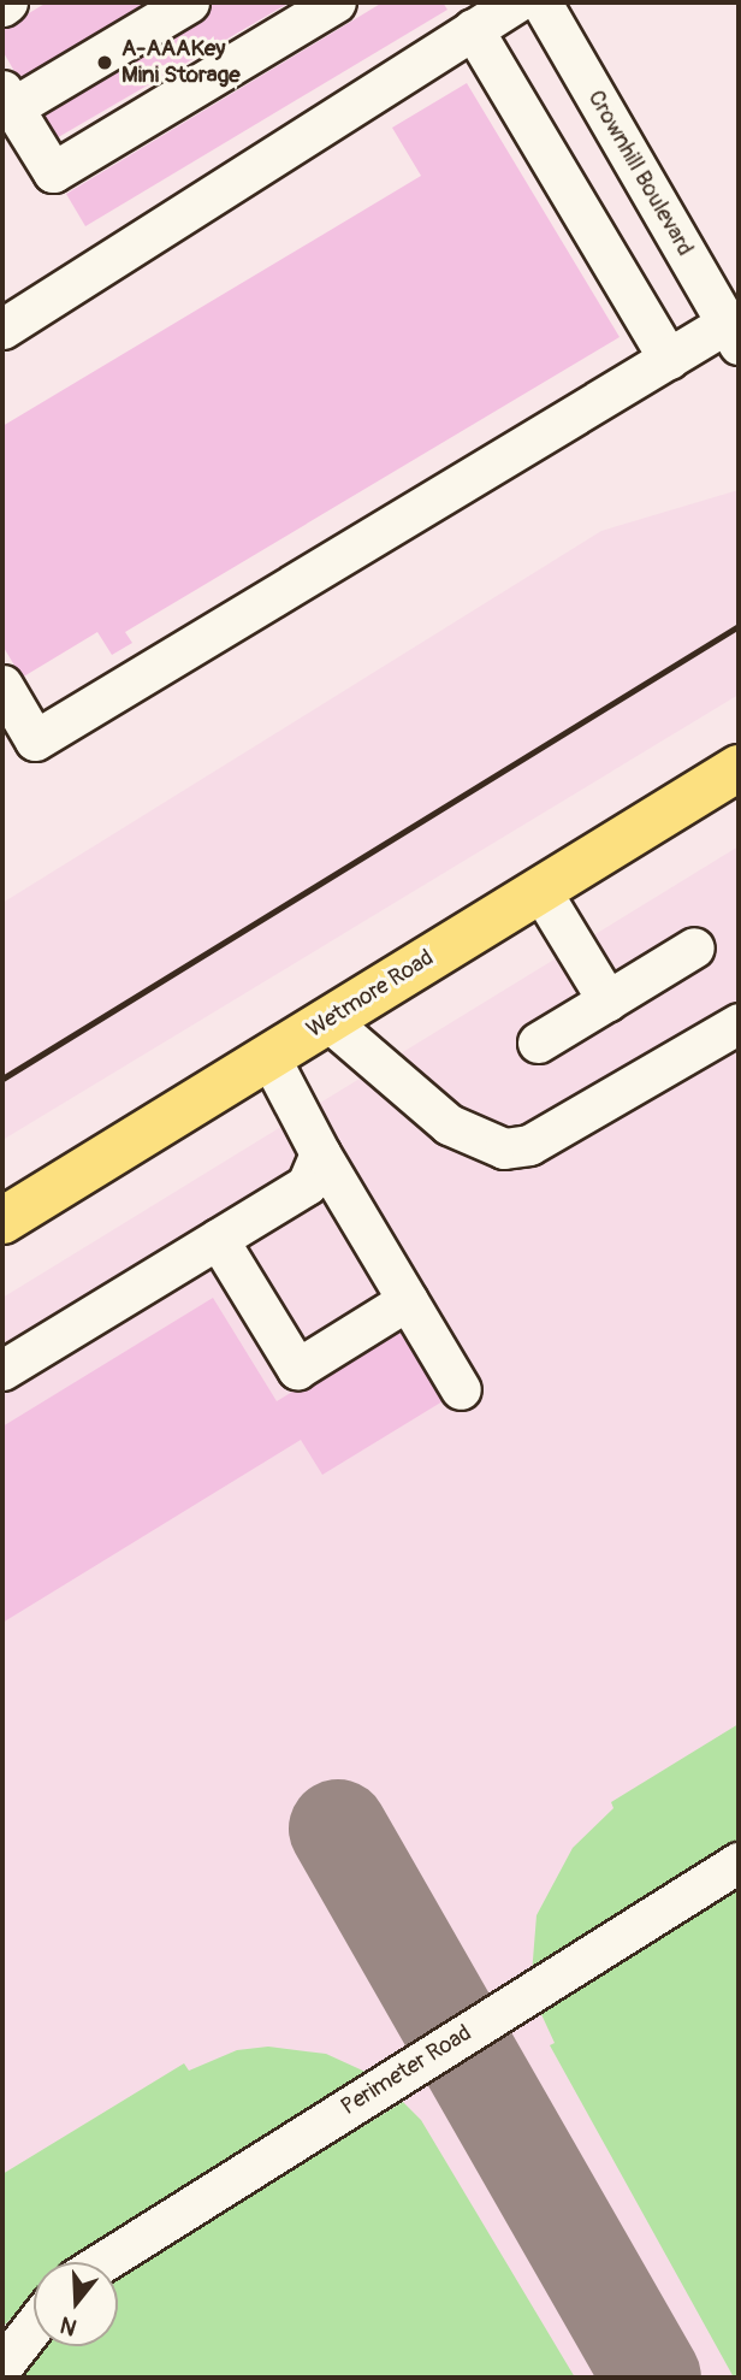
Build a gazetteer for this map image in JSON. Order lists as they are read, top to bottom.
{
  "streets": {
    "main road": ["Wetmore Road"],
    "street": ["Crownhill Boulevard", "Perimeter Road"]
  },
  "places": ["A-AAAKey Mini Storage"],
  "north": "bottom"
}
